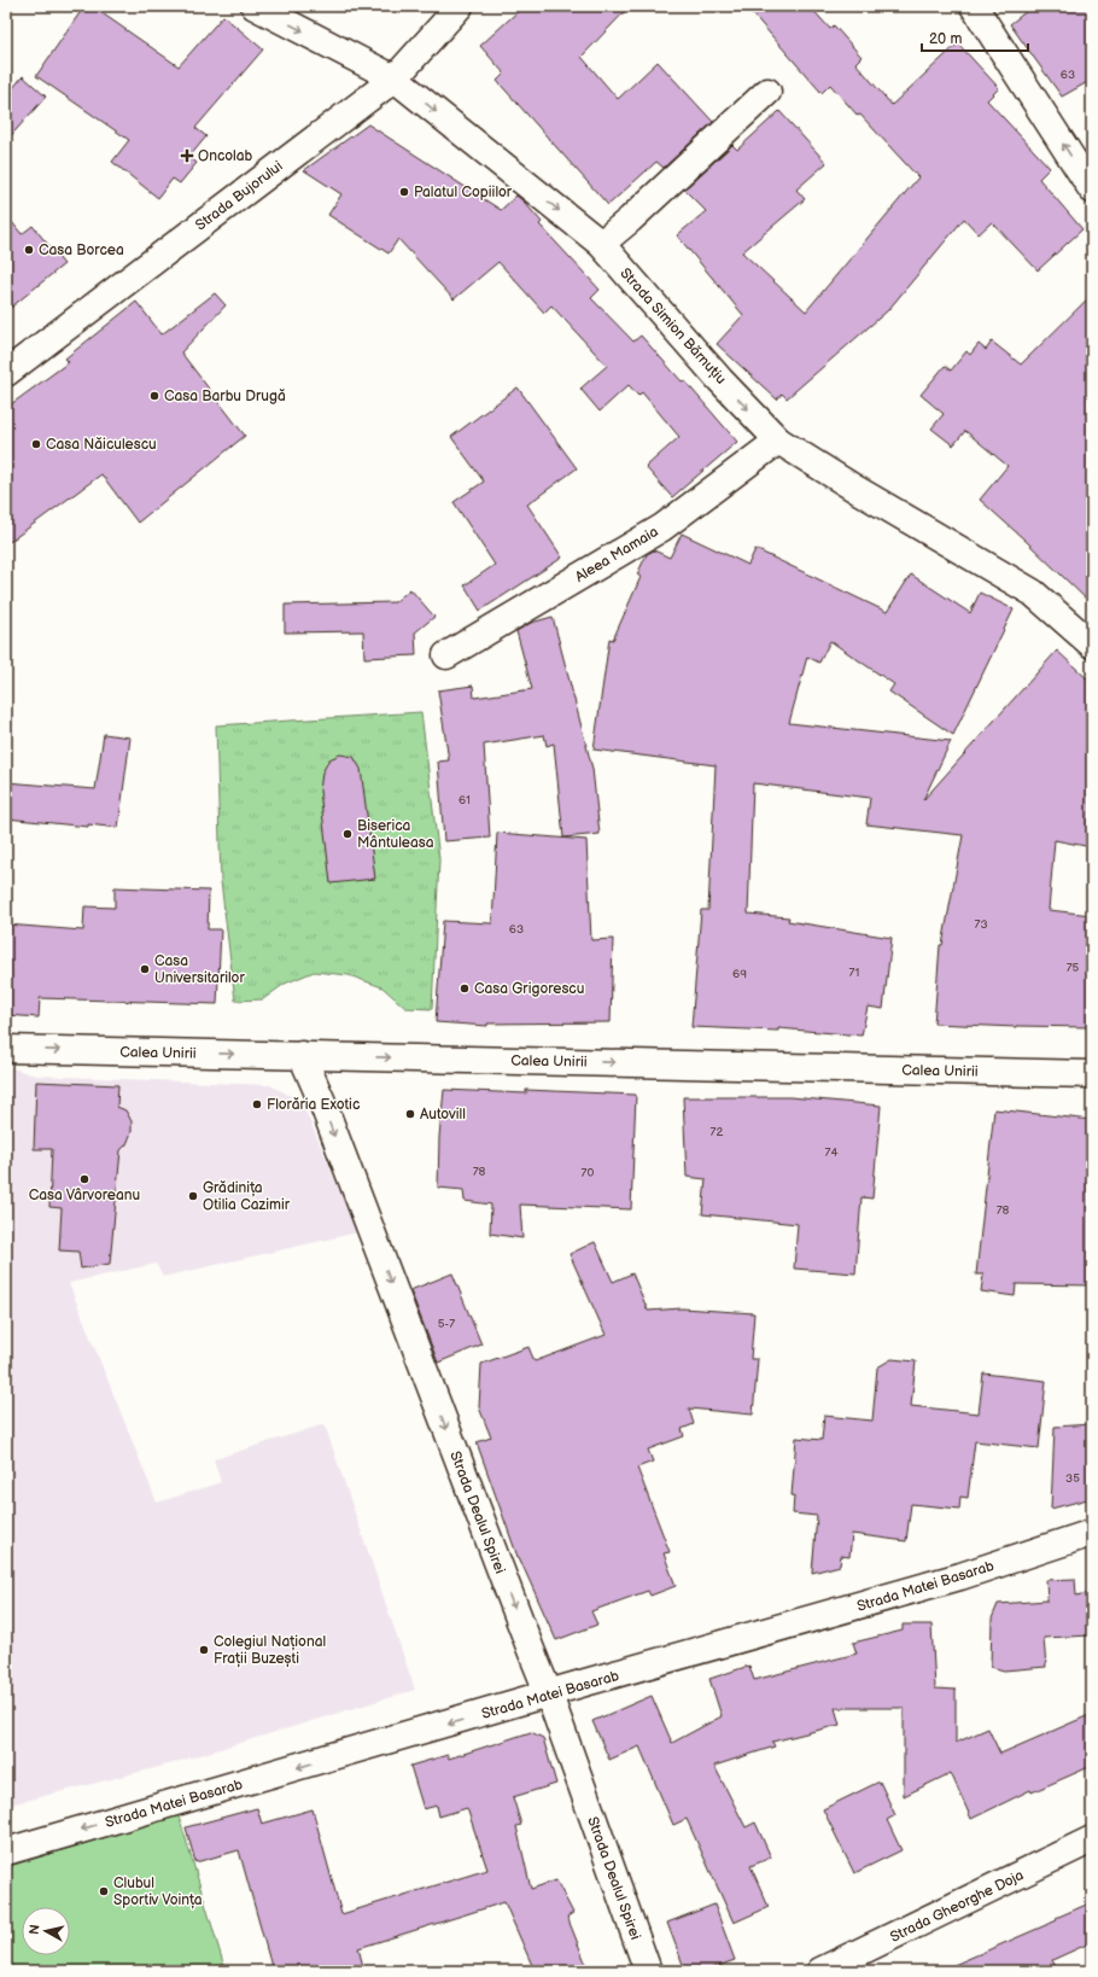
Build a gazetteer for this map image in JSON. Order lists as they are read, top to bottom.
{
  "streets": {
    "street": [
      "Strada Bujorului",
      "Strada Simion Bărnuțiu",
      "Aleea Mamaia",
      "Calea Unirii",
      "Strada Dealul Spirei",
      "Strada Matei Basarab",
      "Strada Gheorghe Doja"
    ]
  },
  "crossings": [
    ["Strada Bujorului", "Strada Simion Bărnuțiu"],
    ["Strada Simion Bărnuțiu", "Aleea Mamaia"],
    ["Calea Unirii", "Strada Dealul Spirei"],
    ["Strada Dealul Spirei", "Strada Matei Basarab"]
  ],
  "one_way": [
    "Strada Simion Bărnuțiu",
    "Calea Unirii",
    "Strada Dealul Spirei",
    "Strada Matei Basarab"
  ],
  "places": {
    "health": ["Oncolab"],
    "other": [
      "Palatul Copiilor",
      "Casa Borcea",
      "Casa Barbu Drugă",
      "Casa Năiculescu",
      "Biserica Mântuleasa",
      "Casa Universitarilor",
      "Casa Grigorescu",
      "Florăria Exotic",
      "Autovill",
      "Casa Vârvoreanu",
      "Grădinița Otilia Cazimir",
      "Colegiul Național Frații Buzești",
      "Clubul Sportiv Voința"
    ]
  },
  "house_numbers": [
    "63",
    "61",
    "73",
    "63",
    "75",
    "71",
    "69",
    "72",
    "74",
    "78",
    "70",
    "78",
    "5-7",
    "35"
  ],
  "scale_bar": "20 m",
  "north": "left"
}
